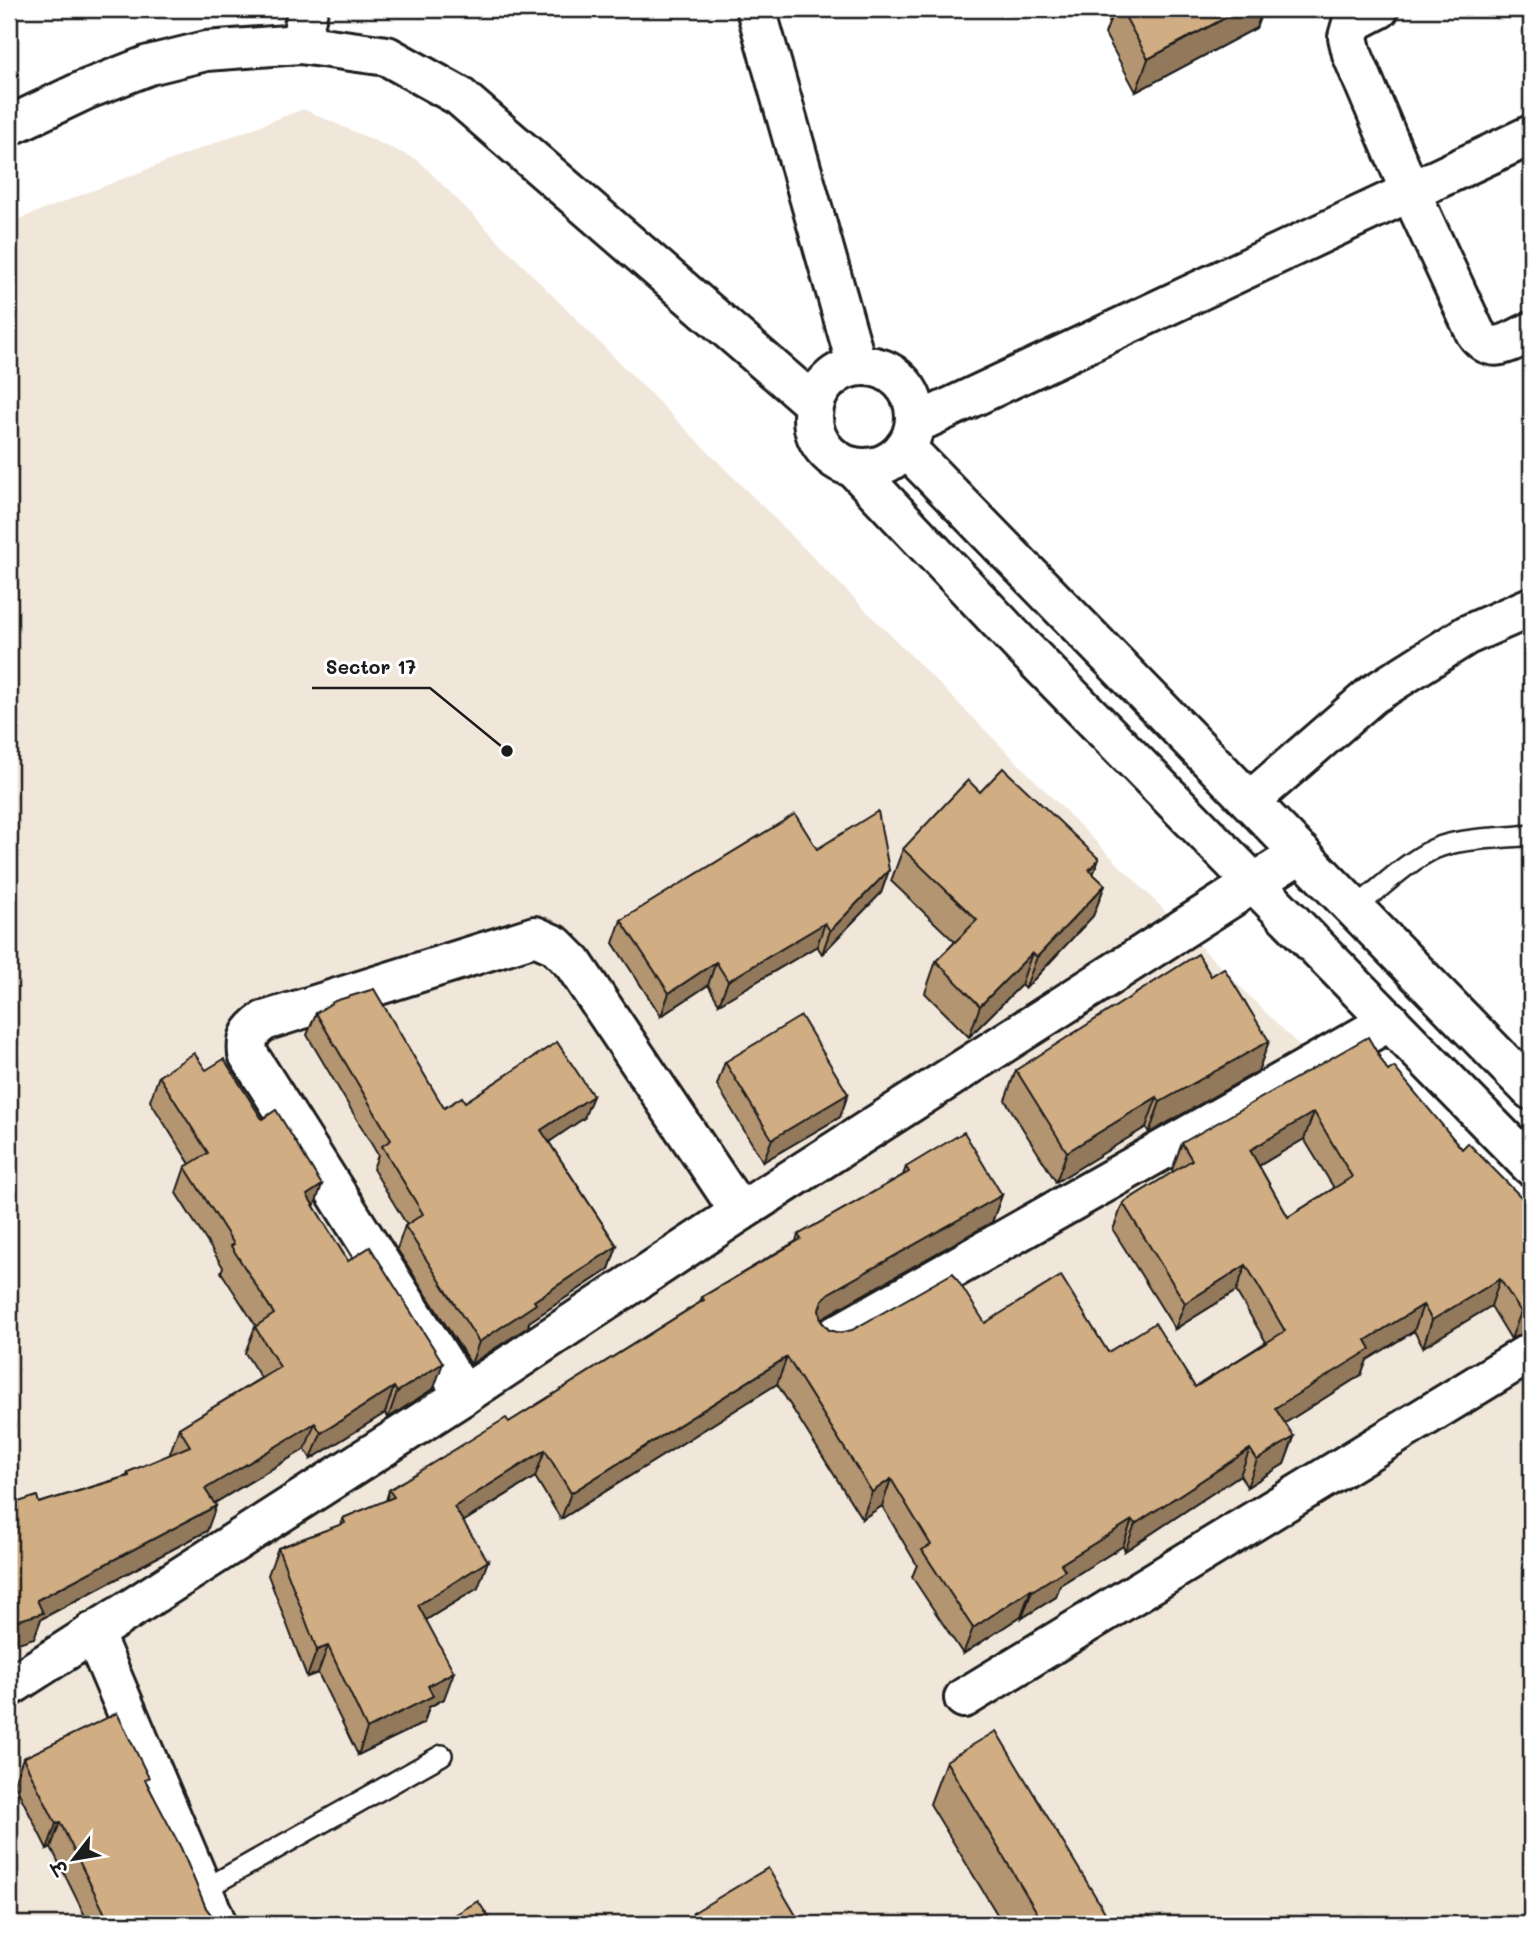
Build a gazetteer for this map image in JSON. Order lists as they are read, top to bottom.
{
  "places": ["Sector 17"],
  "north": "bottom left"
}
